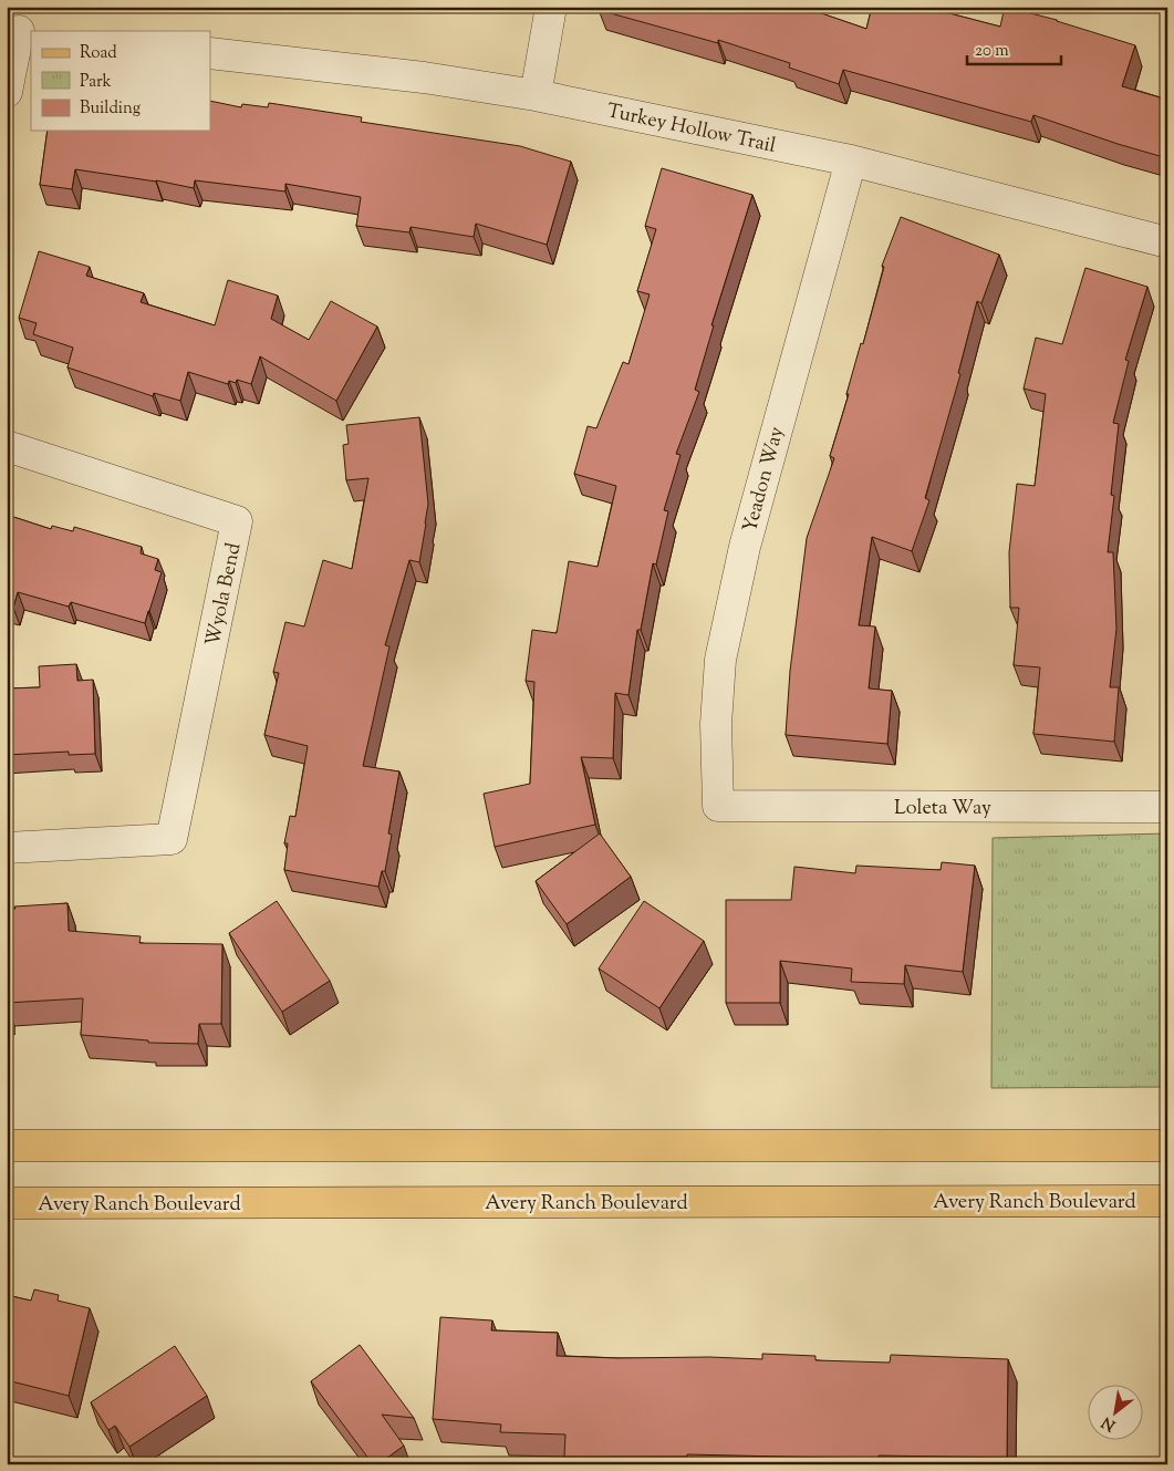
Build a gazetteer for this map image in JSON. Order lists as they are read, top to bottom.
{
  "streets": {
    "main road": ["Avery Ranch Boulevard"],
    "street": [
      "Turkey Hollow Trail",
      "Yeadon Way",
      "Wyola Bend",
      "Loleta Way"
    ]
  },
  "crossings": [
    ["Turkey Hollow Trail", "Yeadon Way"],
    ["Yeadon Way", "Loleta Way"]
  ],
  "legend": ["Road", "Park", "Building"],
  "scale_bar": "20 m",
  "north": "bottom left"
}
